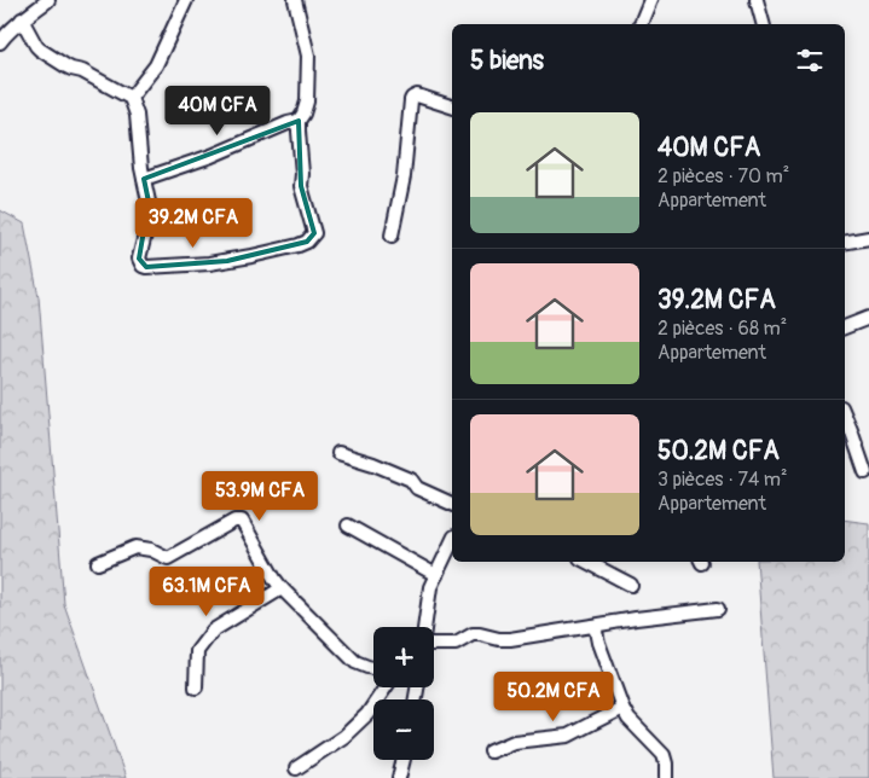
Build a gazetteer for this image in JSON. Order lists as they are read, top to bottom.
{
  "page": {
    "heading": "5 biens",
    "price": [
      "40M CFA",
      "39.2M CFA",
      "53.9M CFA",
      "63.1M CFA",
      "50.2M CFA"
    ],
    "list": [
      {
        "name": "40M CFA",
        "note": "2 pièces · 70 m² · Appartement"
      },
      {
        "name": "39.2M CFA",
        "note": "2 pièces · 68 m² · Appartement"
      },
      {
        "name": "50.2M CFA",
        "note": "3 pièces · 74 m² · Appartement"
      }
    ],
    "map_buttons": ["+", "−"]
  }
}
